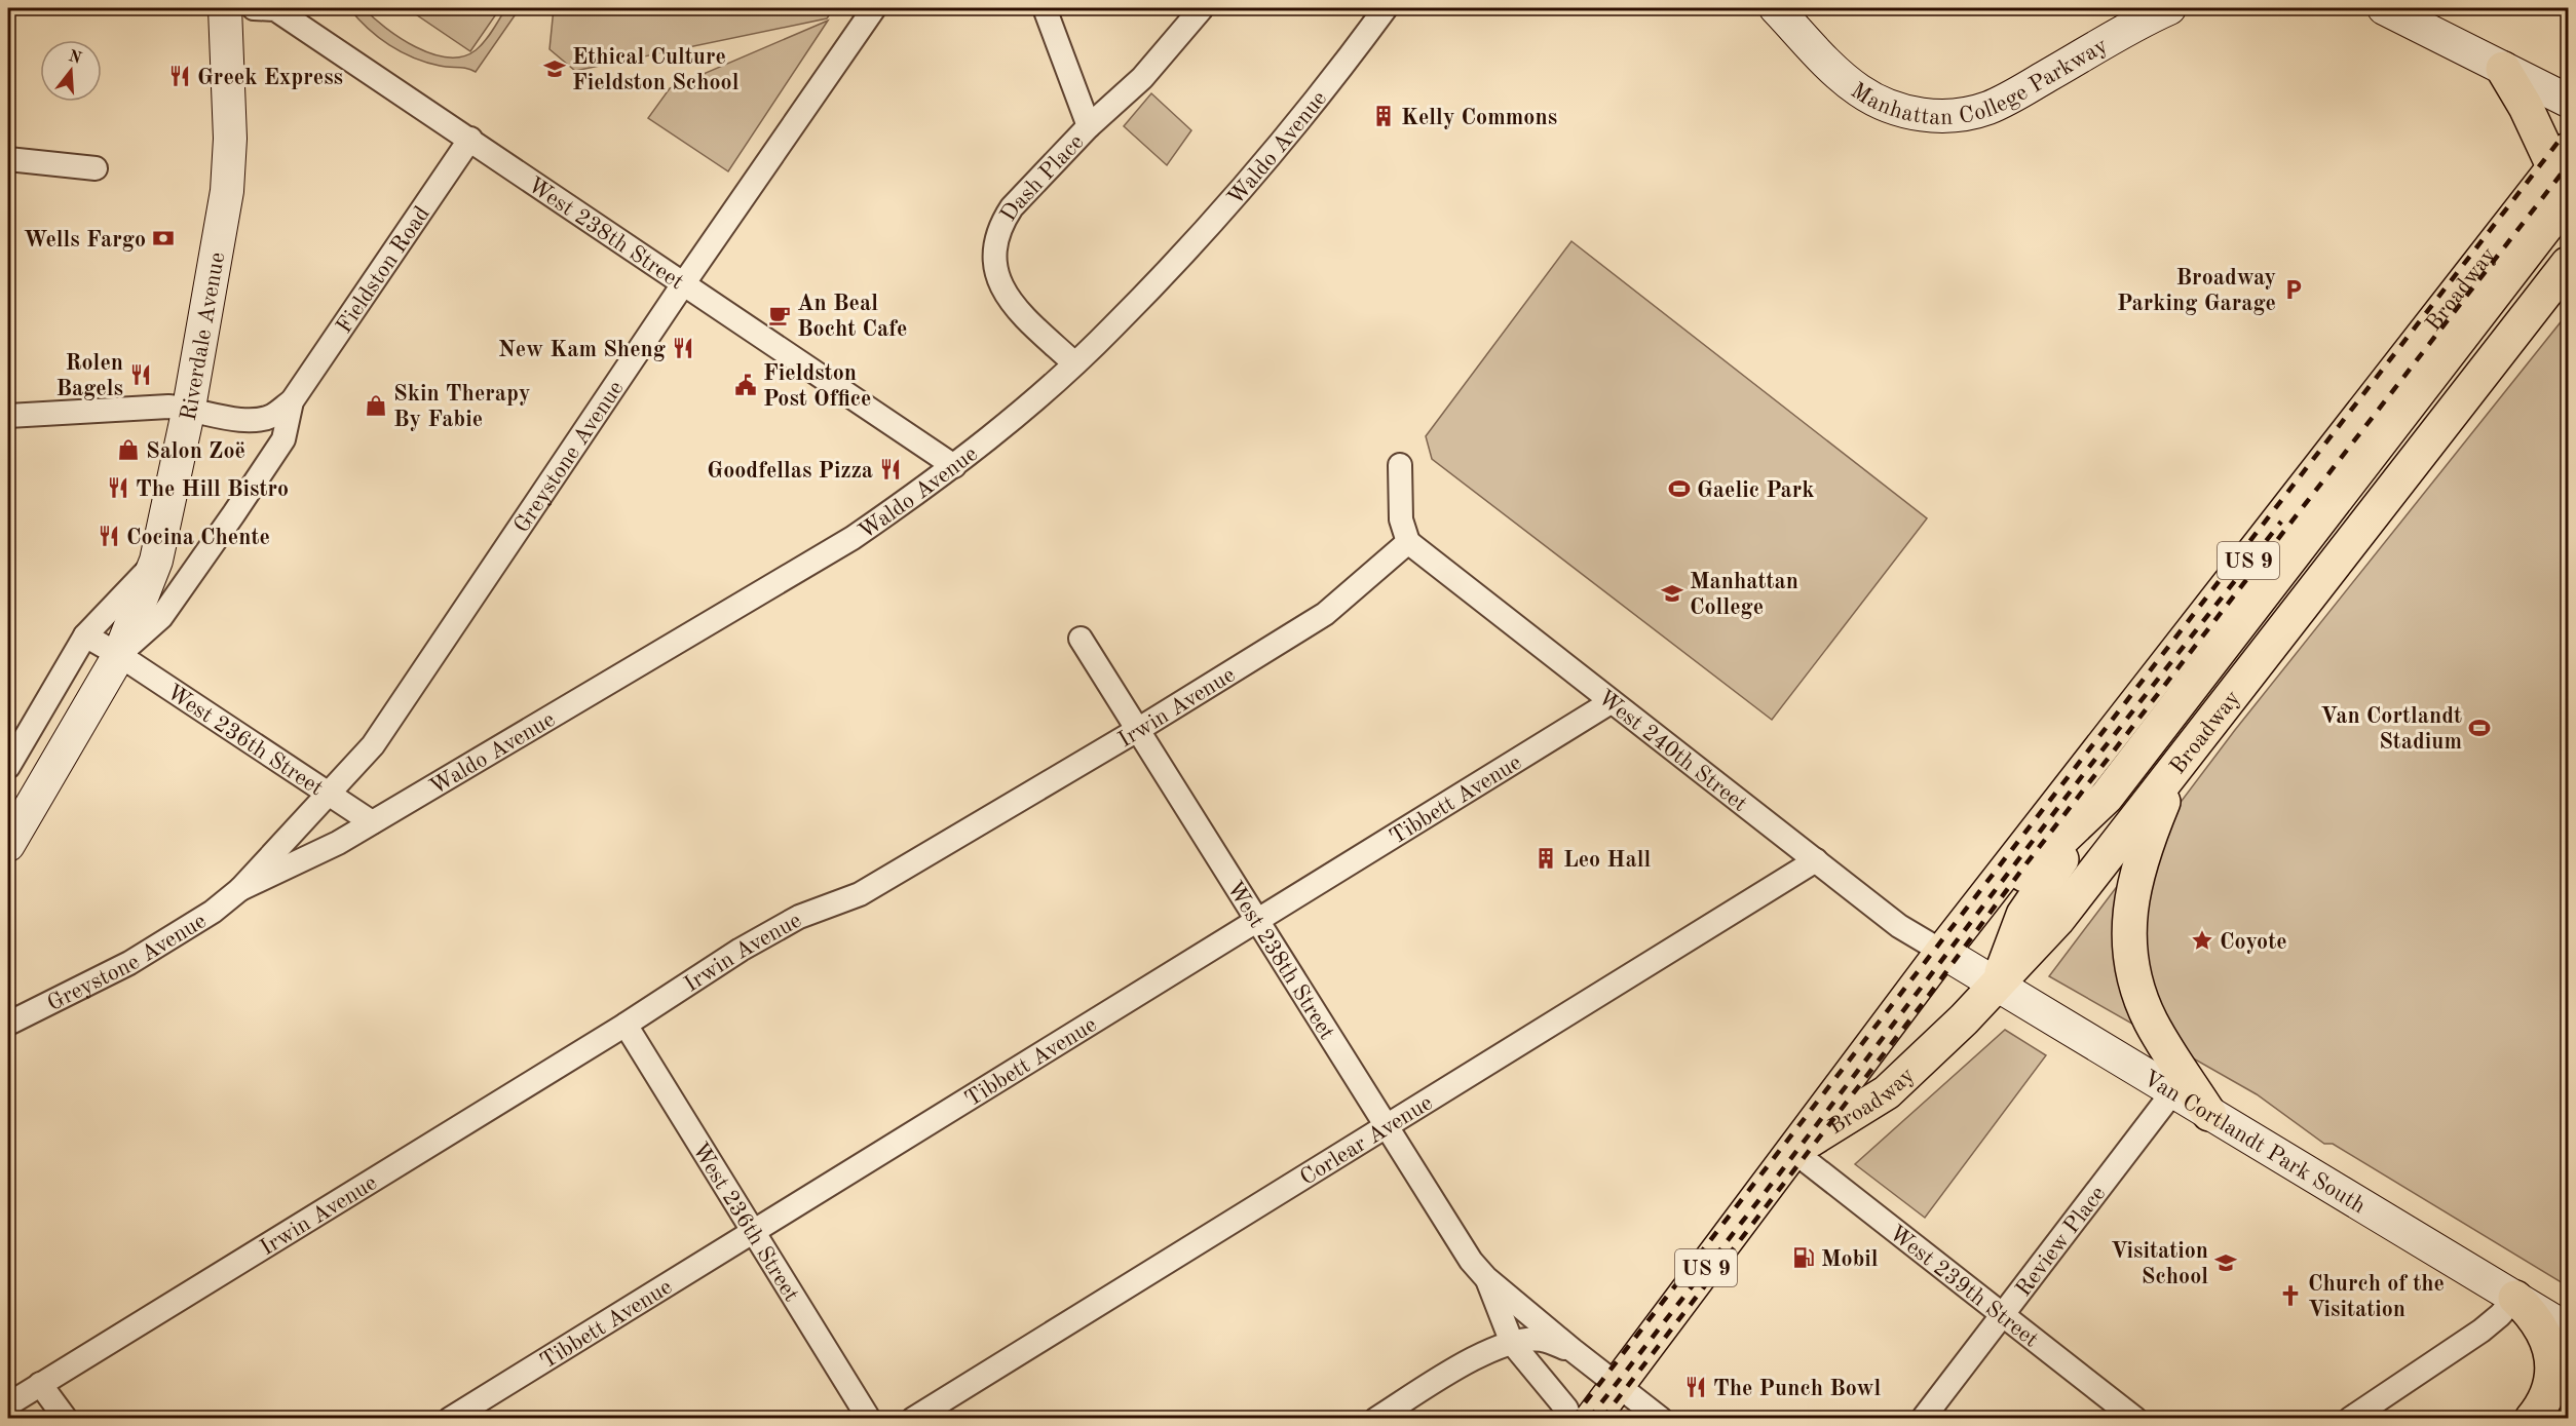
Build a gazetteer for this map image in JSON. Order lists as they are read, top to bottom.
{
  "streets": {
    "main road": [
      "Manhattan College Parkway",
      "Broadway",
      "Riverdale Avenue",
      "US 9",
      "Van Cortlandt Park South"
    ],
    "street": [
      "Waldo Avenue",
      "Dash Place",
      "West 238th Street",
      "Fieldston Road",
      "Greystone Avenue",
      "Irwin Avenue",
      "West 236th Street",
      "West 240th Street",
      "Tibbett Avenue",
      "Corlear Avenue",
      "Review Place",
      "West 239th Street"
    ]
  },
  "crossings": [
    ["Waldo Avenue", "Dash Place"],
    ["Waldo Avenue", "West 238th Street"],
    ["Waldo Avenue", "Greystone Avenue"],
    ["Waldo Avenue", "West 236th Street"],
    ["West 238th Street", "Fieldston Road"],
    ["West 238th Street", "Broadway"],
    ["West 238th Street", "Greystone Avenue"],
    ["West 238th Street", "Irwin Avenue"],
    ["West 238th Street", "Tibbett Avenue"],
    ["West 238th Street", "Corlear Avenue"],
    ["Fieldston Road", "Riverdale Avenue"],
    ["Fieldston Road", "West 236th Street"],
    ["Broadway", "West 240th Street"],
    ["Broadway", "Van Cortlandt Park South"],
    ["Broadway", "West 239th Street"],
    ["Riverdale Avenue", "West 236th Street"],
    ["Greystone Avenue", "West 236th Street"],
    ["Irwin Avenue", "West 236th Street"],
    ["Irwin Avenue", "West 240th Street"],
    ["West 236th Street", "Tibbett Avenue"],
    ["West 240th Street", "Tibbett Avenue"],
    ["West 240th Street", "Corlear Avenue"],
    ["West 240th Street", "Van Cortlandt Park South"],
    ["Van Cortlandt Park South", "Review Place"],
    ["Review Place", "West 239th Street"]
  ],
  "places": {
    "school or university": ["Ethical Culture Fieldston School", "Manhattan College", "Visitation School"],
    "restaurant": [
      "Greek Express",
      "New Kam Sheng",
      "Rolen Bagels",
      "Goodfellas Pizza",
      "The Hill Bistro",
      "Cocina Chente",
      "The Punch Bowl"
    ],
    "building": ["Kelly Commons", "Leo Hall"],
    "bank": ["Wells Fargo"],
    "parking": ["Broadway Parking Garage"],
    "cafe": ["An Beal Bocht Cafe"],
    "public building": ["Fieldston Post Office"],
    "shop": ["Skin Therapy By Fabie", "Salon Zoë"],
    "sports": ["Gaelic Park", "Van Cortlandt Stadium"],
    "place": ["Coyote"],
    "fuel station": ["Mobil"],
    "church": ["Church of the Visitation"]
  },
  "north": "top"
}
